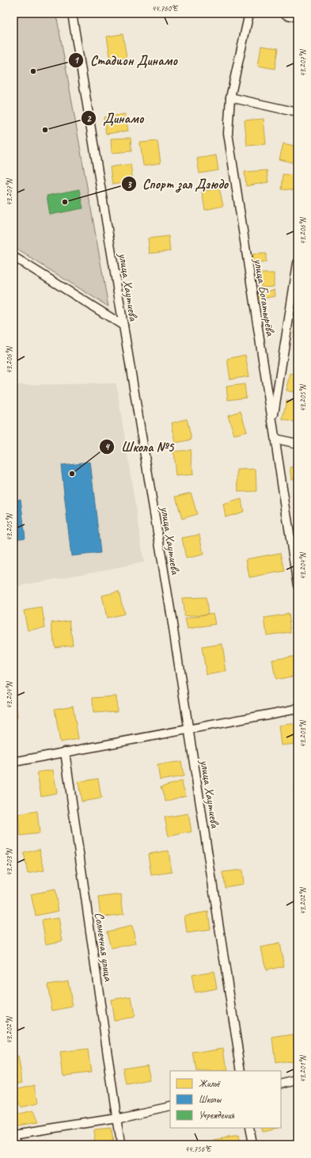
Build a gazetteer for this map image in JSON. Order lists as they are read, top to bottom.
{
  "streets": {
    "street": ["улица Хаутиева", "улица Богатырёва", "Солнечная улица"]
  },
  "places": [
    "Стадион Динамо",
    "Динамо",
    "Спорт зал Дзюдо",
    "Школа №5"
  ],
  "legend": ["Жильё", "Школы", "Учреждения"],
  "coordinates": [
    "44.760°E",
    "43.207°N",
    "43.206°N",
    "43.205°N",
    "43.204°N",
    "43.203°N",
    "43.202°N",
    "43.201°N",
    "44.756°E"
  ]
}
